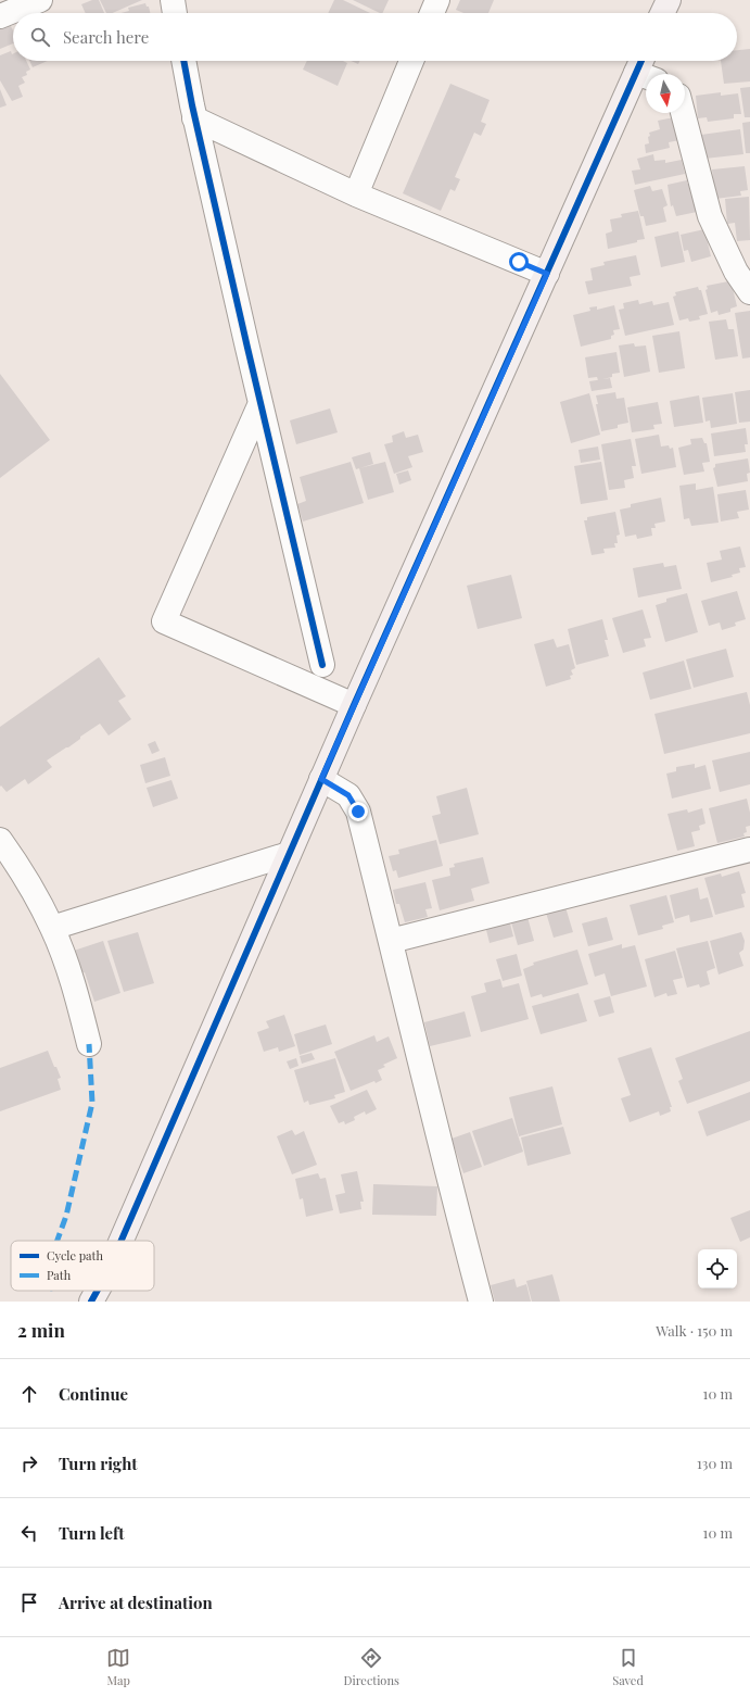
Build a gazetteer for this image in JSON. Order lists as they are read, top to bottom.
{
  "legend": ["Cycle path", "Path"],
  "north": "bottom",
  "page": {
    "search": "Search here",
    "heading": ["2 min", "Walk · 150 m"],
    "list": [
      ["Continue", "10 m"],
      ["Turn right", "130 m"],
      ["Turn left", "10 m"],
      "Arrive at destination"
    ],
    "nav": ["Map", "Directions", "Saved"]
  }
}
